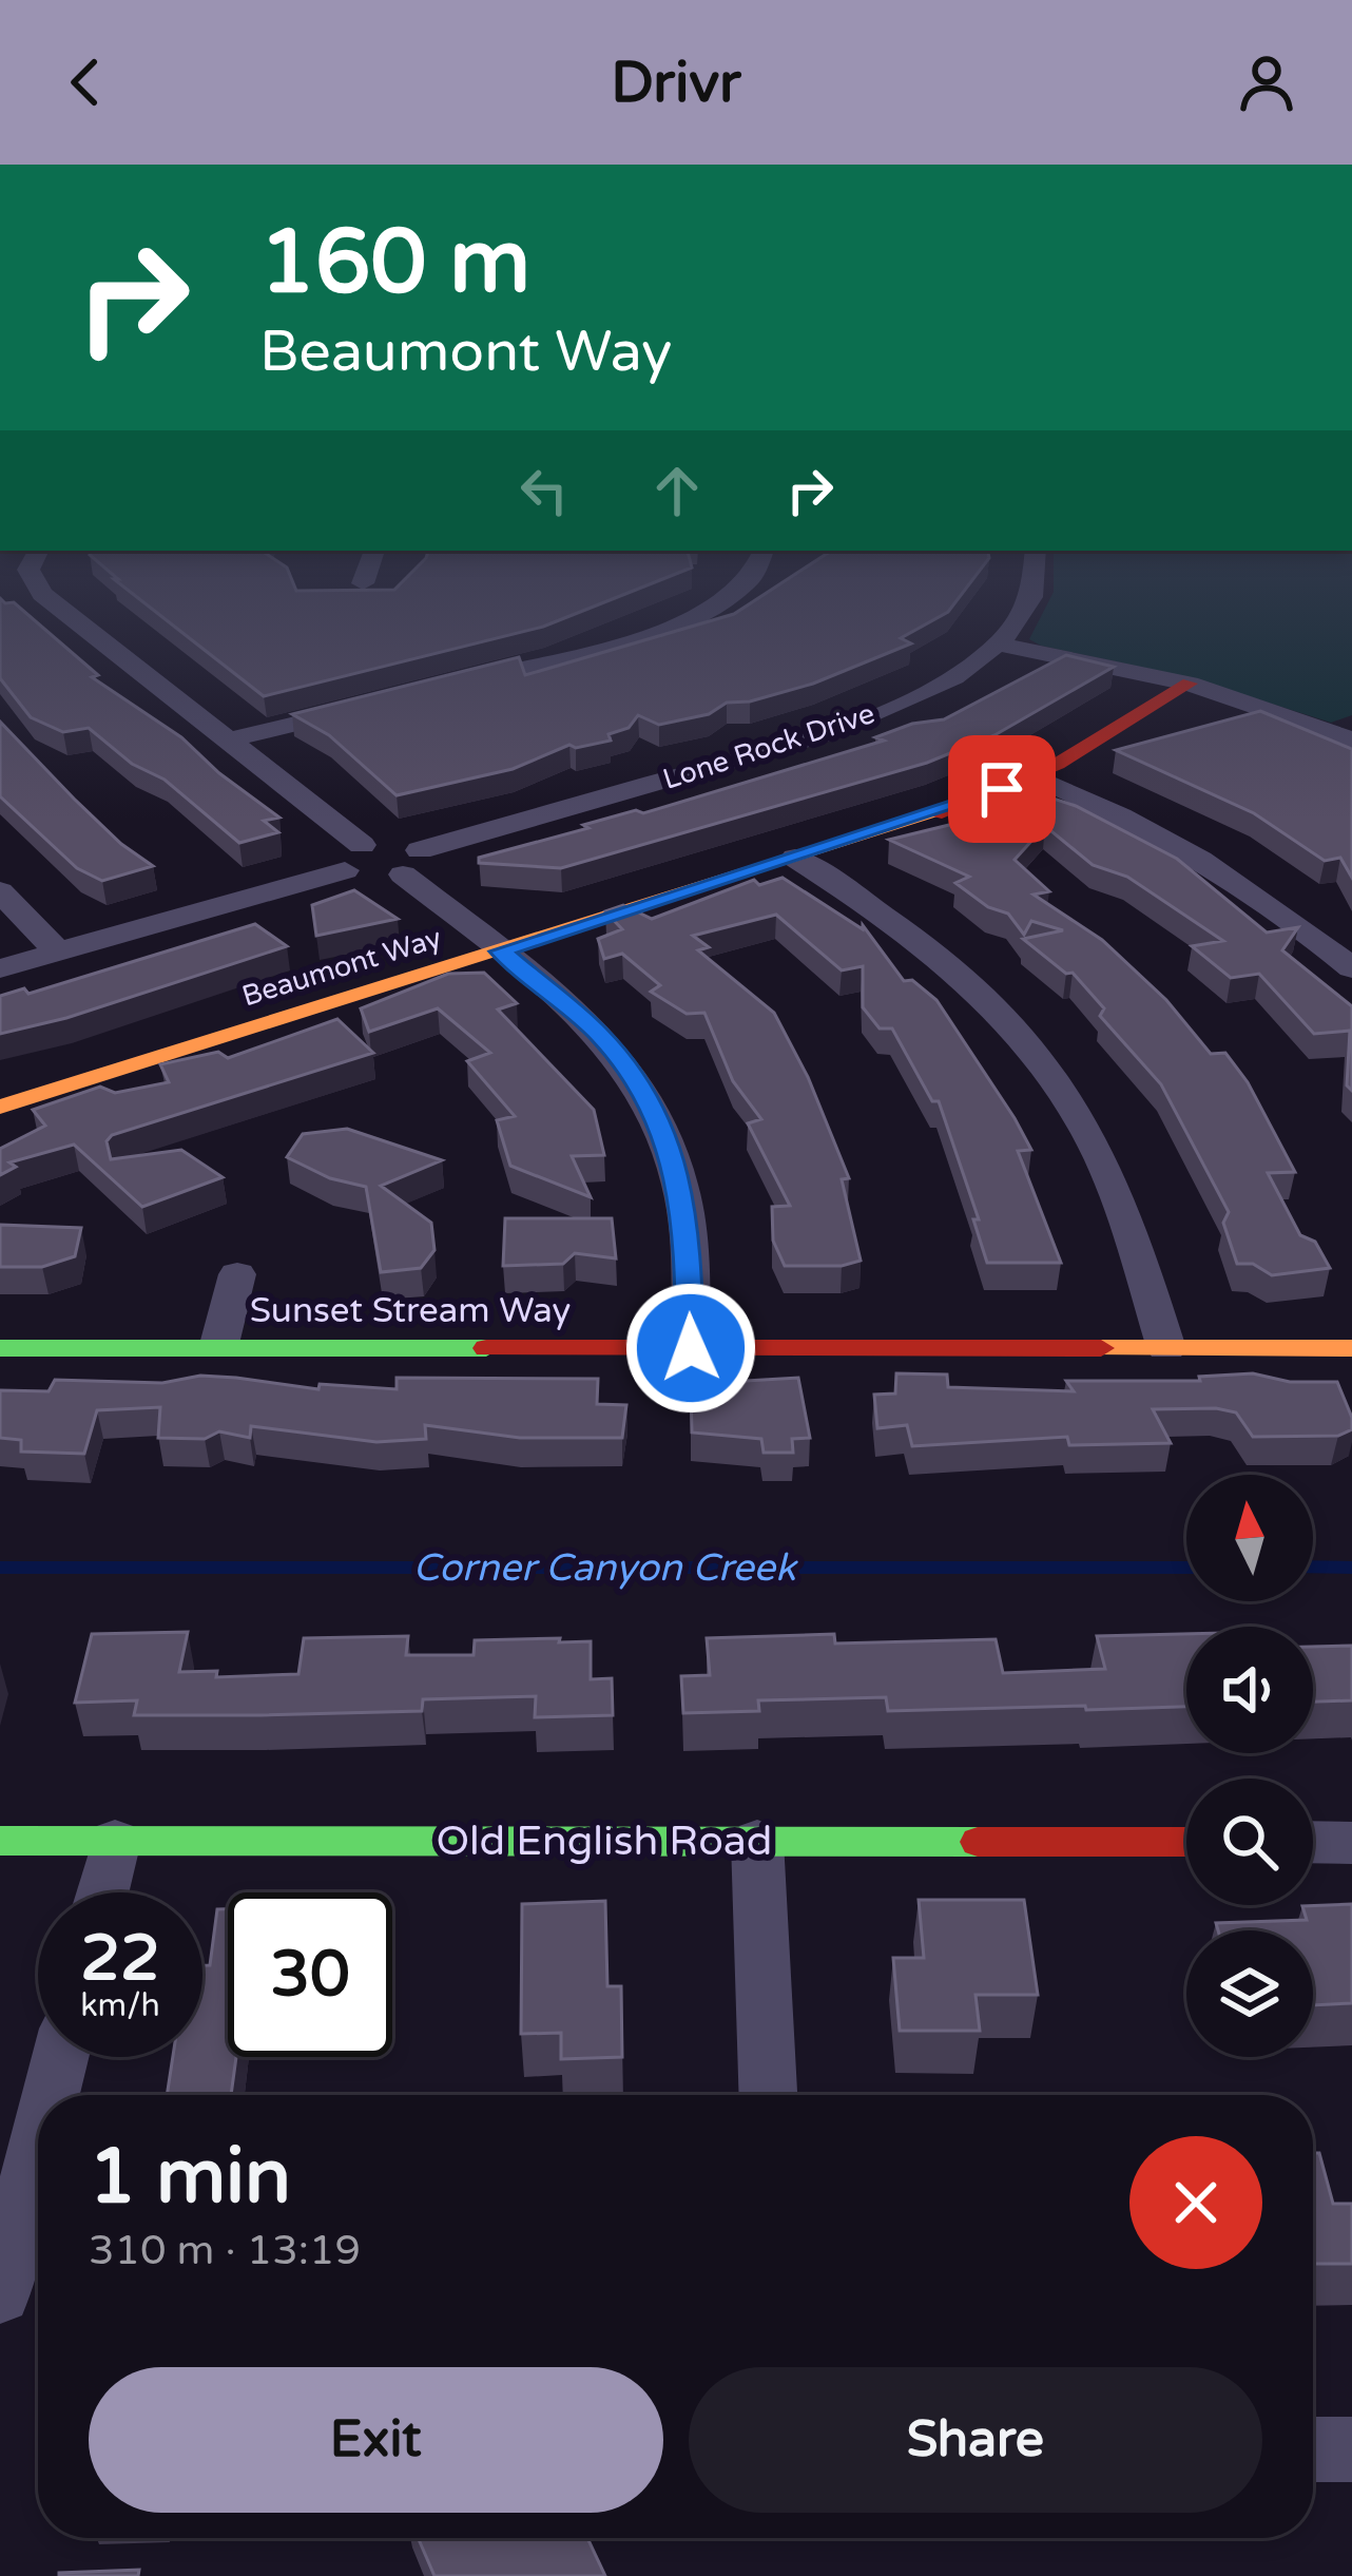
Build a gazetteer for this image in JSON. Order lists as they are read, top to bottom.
{
  "streets": {
    "street": [
      "Lone Rock Drive",
      "Beaumont Way",
      "Sunset Stream Way",
      "Old English Road"
    ]
  },
  "water": ["Corner Canyon Creek"],
  "north": "top",
  "page": {
    "header": "Drivr",
    "turn": ["160 m", "Beaumont Way"],
    "speed": "22 km/h",
    "limit": "30",
    "heading": ["1 min", "310 m · 13:19"],
    "buttons": ["Exit", "Share"]
  }
}
